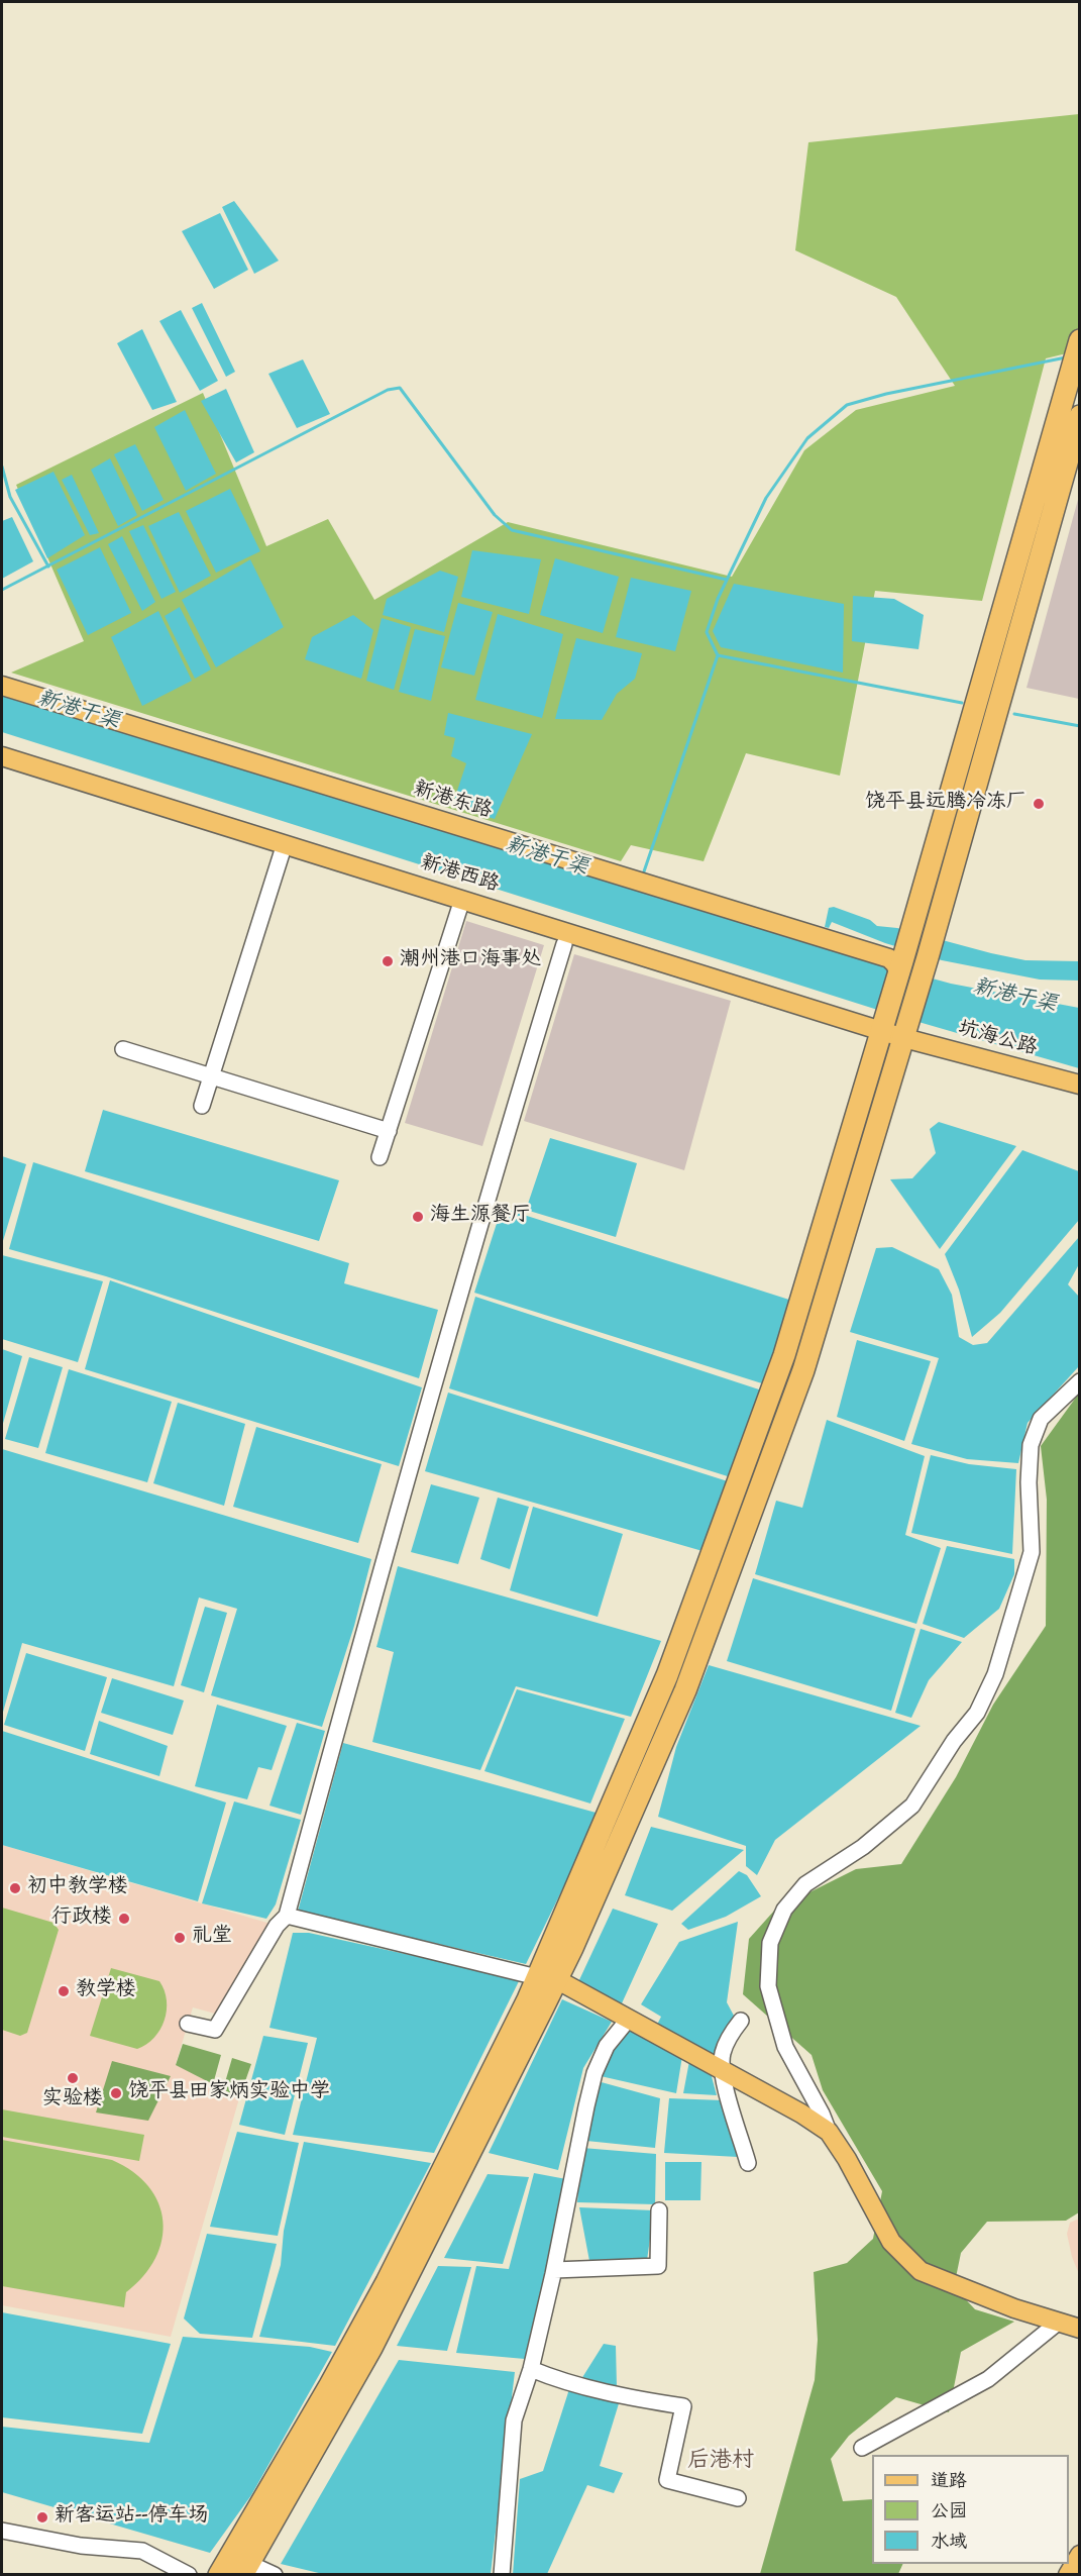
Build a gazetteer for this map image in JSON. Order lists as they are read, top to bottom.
{
  "streets": {
    "main road": ["新港东路", "新港西路", "坑海公路"]
  },
  "crossings": [
    ["新港西路", "坑海公路"]
  ],
  "districts": ["后港村"],
  "water": ["新港干渠"],
  "places": [
    "饶平县远腾冷冻厂",
    "潮州港口海事处",
    "海生源餐厅",
    "初中教学楼",
    "行政楼",
    "礼堂",
    "教学楼",
    "实验楼",
    "饶平县田家炳实验中学",
    "新客运站--停车场"
  ],
  "legend": ["道路", "公园", "水域"]
}
